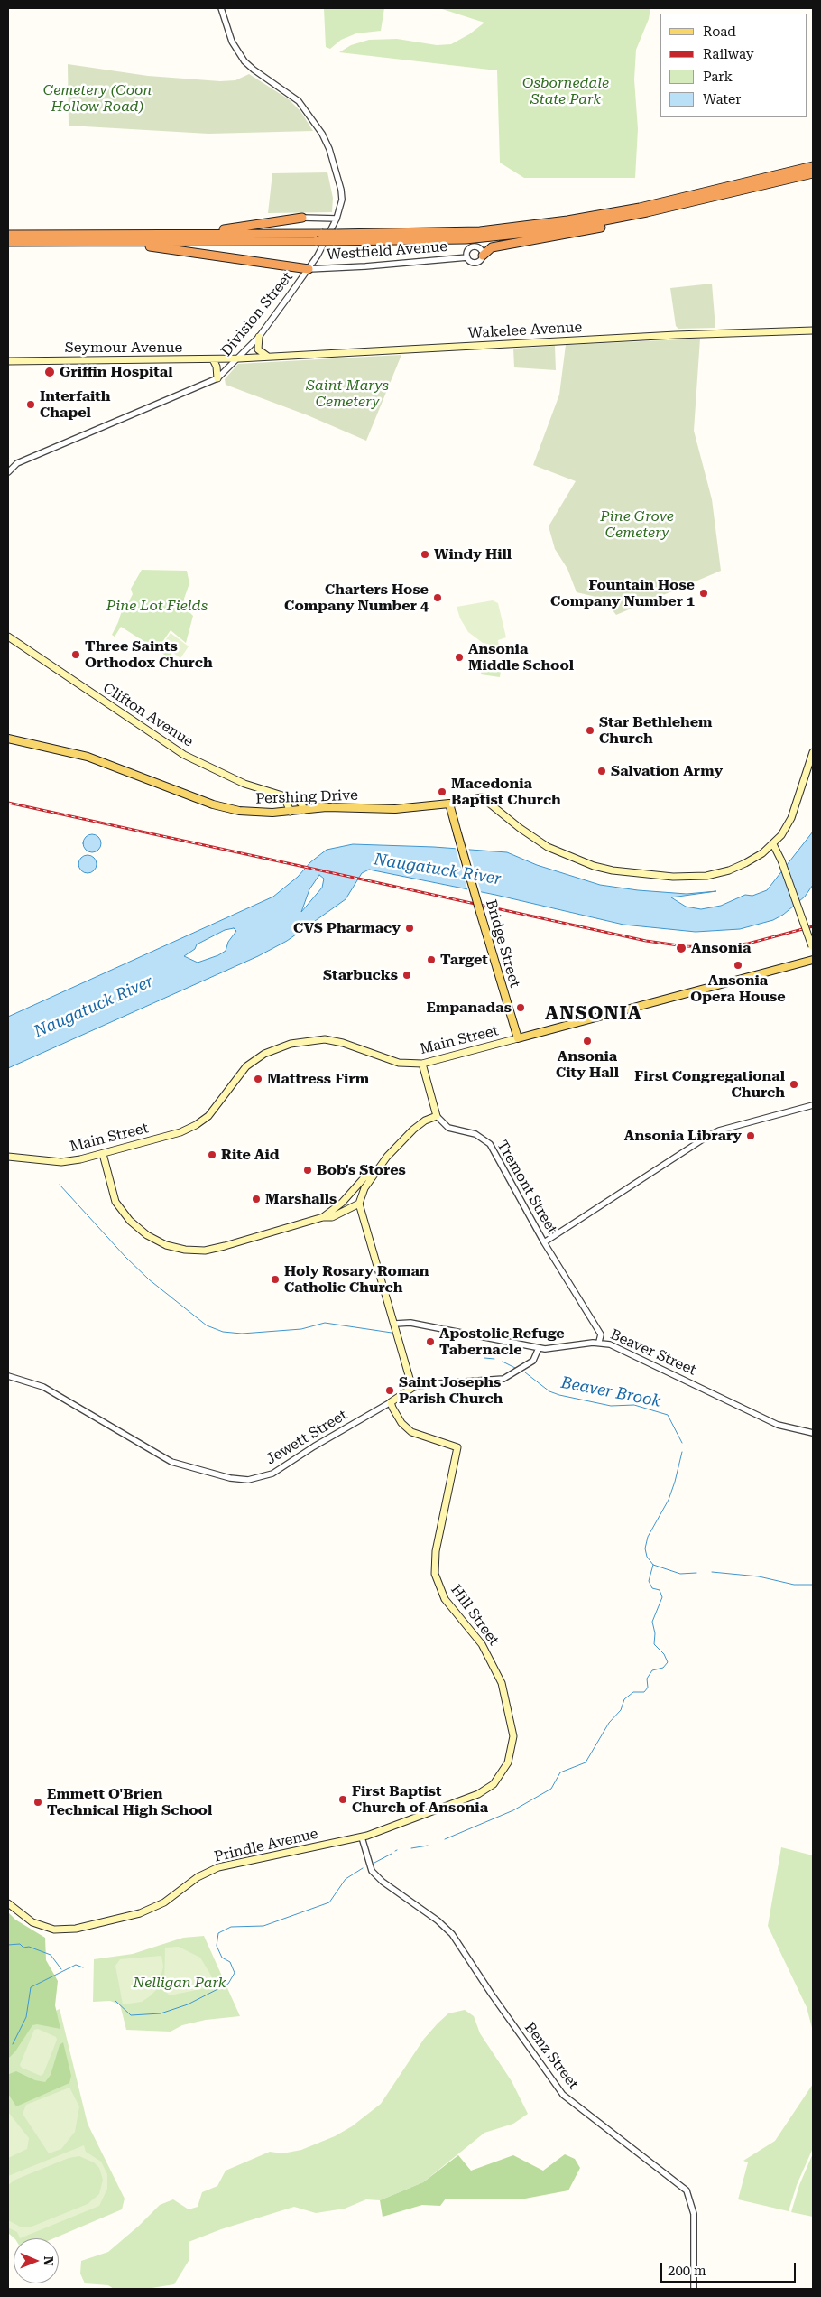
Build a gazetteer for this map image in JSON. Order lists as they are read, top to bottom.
{
  "streets": {
    "main road": [
      "Wakelee Avenue",
      "Seymour Avenue",
      "Clifton Avenue",
      "Pershing Drive",
      "Bridge Street",
      "Main Street",
      "Jewett Street",
      "Hill Street",
      "Prindle Avenue"
    ],
    "street": [
      "Westfield Avenue",
      "Division Street",
      "Tremont Street",
      "Beaver Street",
      "Benz Street"
    ]
  },
  "crossings": [
    ["Westfield Avenue", "Division Street"],
    ["Division Street", "Wakelee Avenue"],
    ["Division Street", "Seymour Avenue"],
    ["Wakelee Avenue", "Seymour Avenue"],
    ["Clifton Avenue", "Pershing Drive"],
    ["Pershing Drive", "Bridge Street"],
    ["Bridge Street", "Main Street"],
    ["Tremont Street", "Beaver Street"],
    ["Beaver Street", "Jewett Street"],
    ["Jewett Street", "Hill Street"],
    ["Hill Street", "Prindle Avenue"],
    ["Hill Street", "Benz Street"],
    ["Prindle Avenue", "Benz Street"]
  ],
  "districts": ["ANSONIA"],
  "water": ["Naugatuck River", "Beaver Brook"],
  "parks": [
    "Osbornedale State Park",
    "Cemetery (Coon Hollow Road)",
    "Saint Marys Cemetery",
    "Pine Grove Cemetery",
    "Pine Lot Fields",
    "Nelligan Park"
  ],
  "places": [
    "Griffin Hospital",
    "Interfaith Chapel",
    "Windy Hill",
    "Fountain Hose Company Number 1",
    "Charters Hose Company Number 4",
    "Three Saints Orthodox Church",
    "Ansonia Middle School",
    "Star Bethlehem Church",
    "Salvation Army",
    "Macedonia Baptist Church",
    "CVS Pharmacy",
    "Ansonia",
    "Target",
    "Ansonia Opera House",
    "Starbucks",
    "Empanadas",
    "Ansonia City Hall",
    "Mattress Firm",
    "First Congregational Church",
    "Ansonia Library",
    "Rite Aid",
    "Bob's Stores",
    "Marshalls",
    "Holy Rosary Roman Catholic Church",
    "Apostolic Refuge Tabernacle",
    "Saint Josephs Parish Church",
    "First Baptist Church of Ansonia",
    "Emmett O'Brien Technical High School"
  ],
  "legend": [
    "Road",
    "Railway",
    "Park",
    "Water"
  ],
  "scale_bar": "200 m",
  "north": "right"
}
